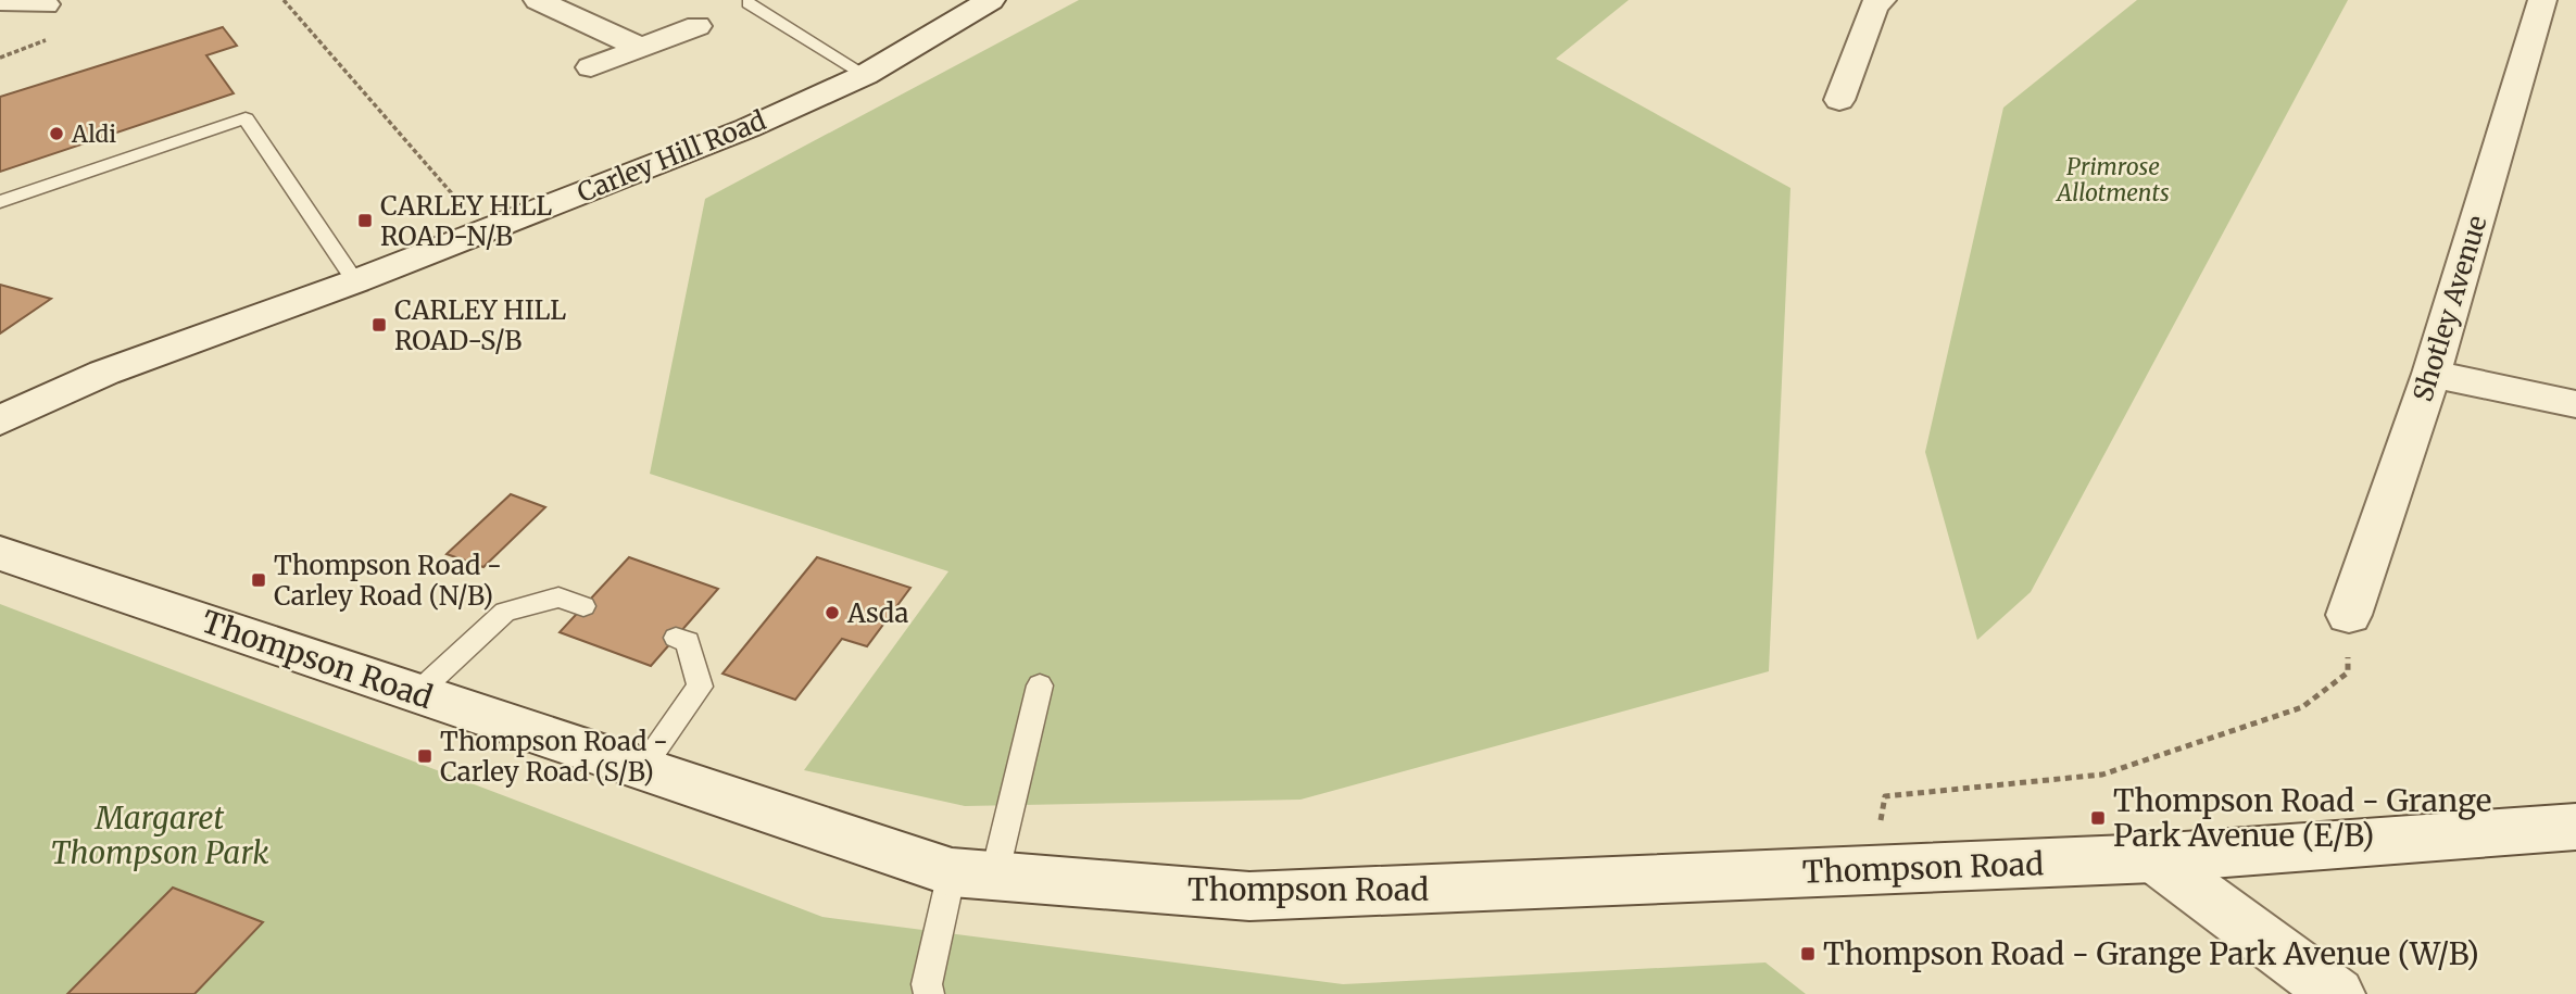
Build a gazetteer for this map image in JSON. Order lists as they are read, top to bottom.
{
  "streets": {
    "street": ["Carley Hill Road", "Shotley Avenue", "Thompson Road"]
  },
  "parks": ["Primrose Allotments", "Margaret Thompson Park"],
  "places": {
    "other": ["Aldi", "Asda"],
    "transit": [
      "CARLEY HILL ROAD-N/B",
      "CARLEY HILL ROAD-S/B",
      "Thompson Road - Carley Road (N/B)",
      "Thompson Road - Carley Road (S/B)",
      "Thompson Road - Grange Park Avenue (E/B)",
      "Thompson Road - Grange Park Avenue (W/B)"
    ]
  }
}
